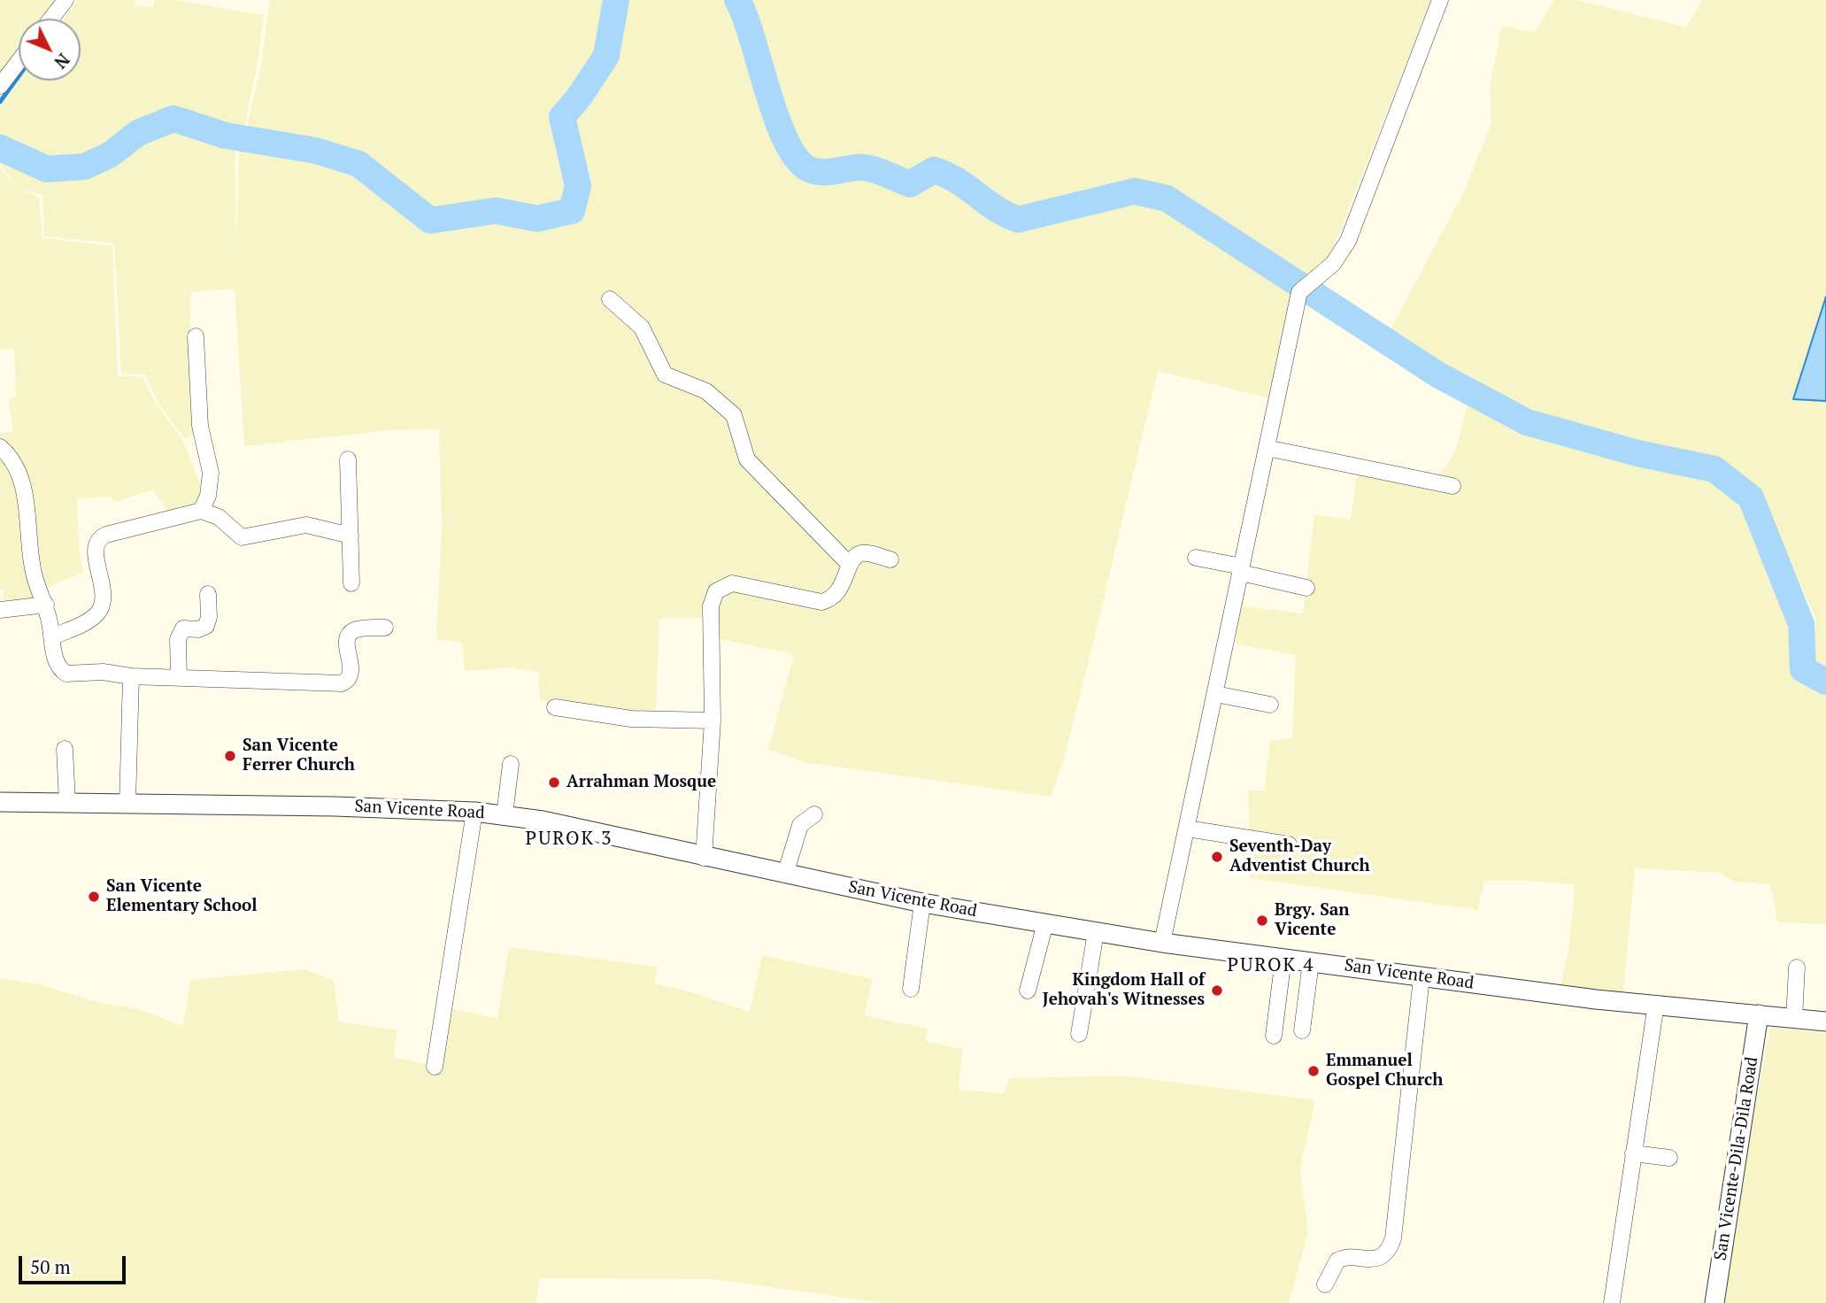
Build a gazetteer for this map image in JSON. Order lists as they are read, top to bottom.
{
  "streets": {
    "street": ["San Vicente Road", "San Vicente-Dila-Dila Road"]
  },
  "crossings": [
    ["San Vicente Road", "San Vicente-Dila-Dila Road"]
  ],
  "districts": ["PUROK 3", "PUROK 4"],
  "places": [
    "San Vicente Ferrer Church",
    "Arrahman Mosque",
    "Seventh-Day Adventist Church",
    "San Vicente Elementary School",
    "Brgy. San Vicente",
    "Kingdom Hall of Jehovah's Witnesses",
    "Emmanuel Gospel Church"
  ],
  "scale_bar": "50 m",
  "north": "bottom right"
}
